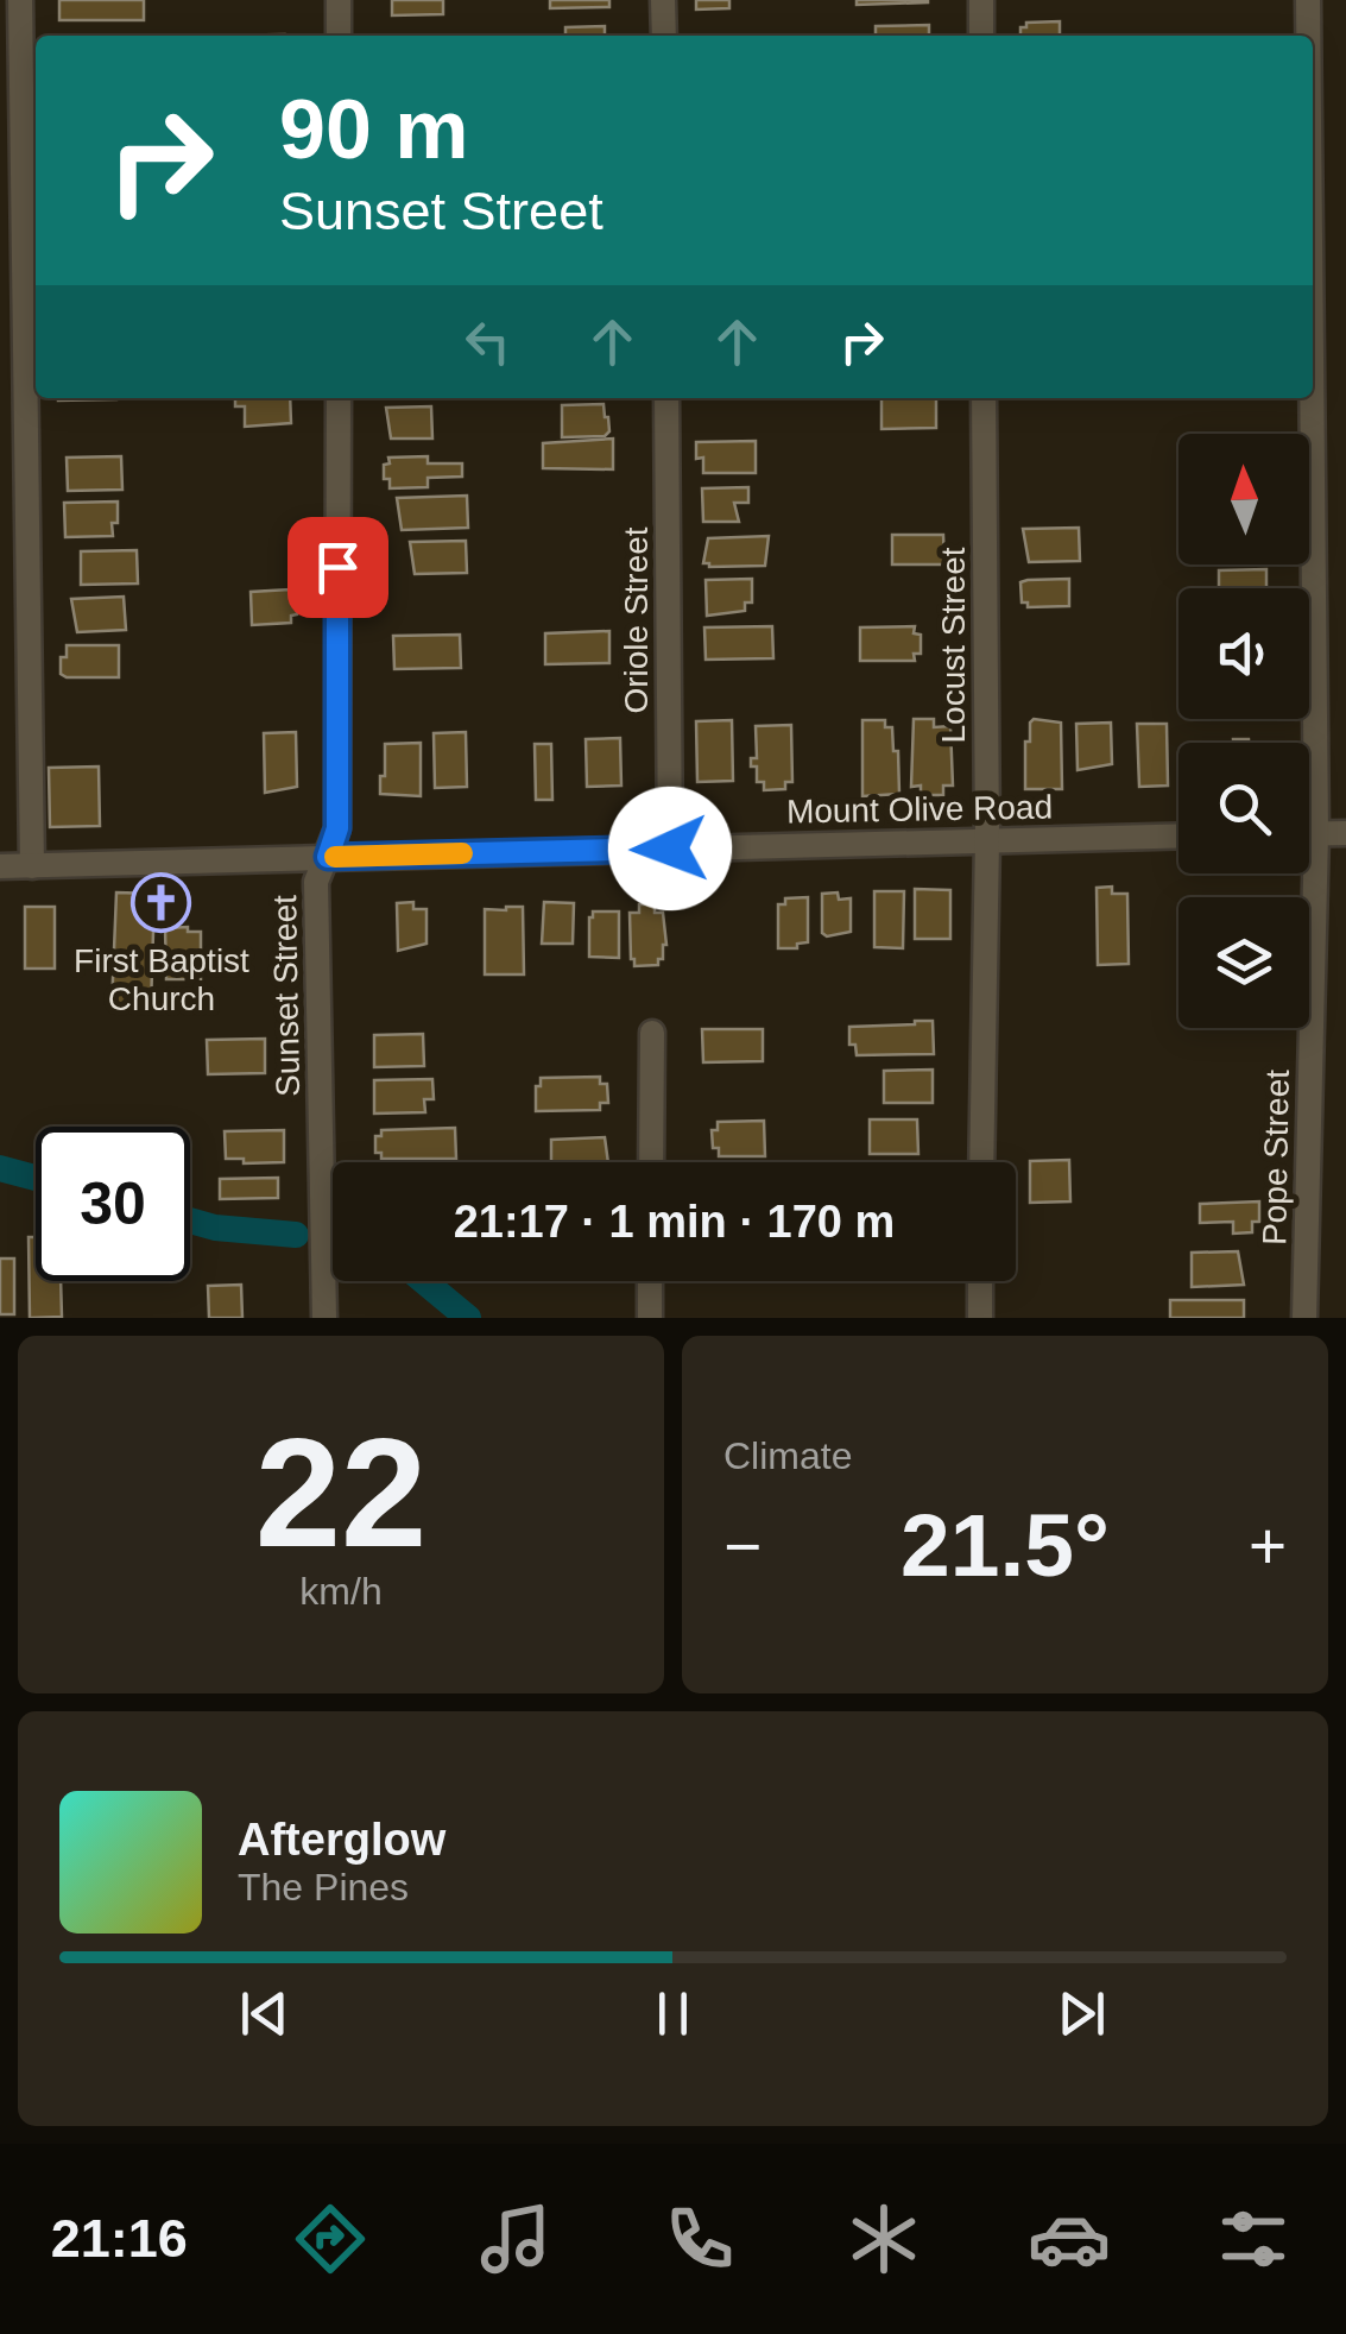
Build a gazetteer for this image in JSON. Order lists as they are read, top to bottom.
{
  "streets": {
    "street": [
      "Oriole Street",
      "Locust Street",
      "Mount Olive Road",
      "Sunset Street",
      "Pope Street"
    ]
  },
  "crossings": [
    ["Oriole Street", "Mount Olive Road"],
    ["Locust Street", "Mount Olive Road"],
    ["Mount Olive Road", "Sunset Street"]
  ],
  "places": {
    "church": ["First Baptist Church"]
  },
  "north": "top",
  "page": {
    "turn": ["90 m", "Sunset Street"],
    "limit": "30",
    "trip": "21:17 · 1 min · 170 m",
    "tile": [
      ["22", "km/h"],
      "Climate"
    ],
    "heat": ["−", "21.5°", "+"],
    "song": ["Afterglow", "The Pines"],
    "tabs": "21:16"
  }
}
